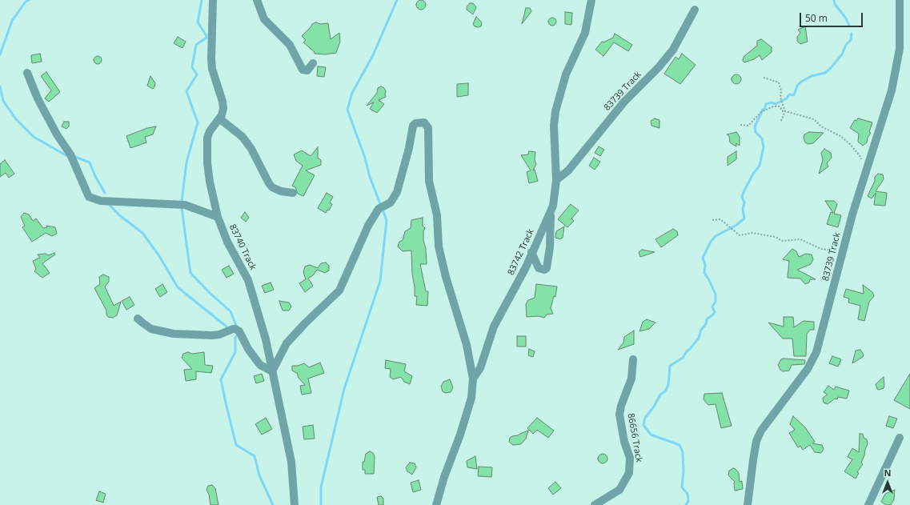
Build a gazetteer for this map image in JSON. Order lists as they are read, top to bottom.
{
  "streets": {
    "street": [
      "83739 Track",
      "83740 Track",
      "83742 Track",
      "86656 Track"
    ]
  },
  "crossings": [
    ["83739 Track", "83742 Track"]
  ],
  "scale_bar": "50 m",
  "north": "top"
}
